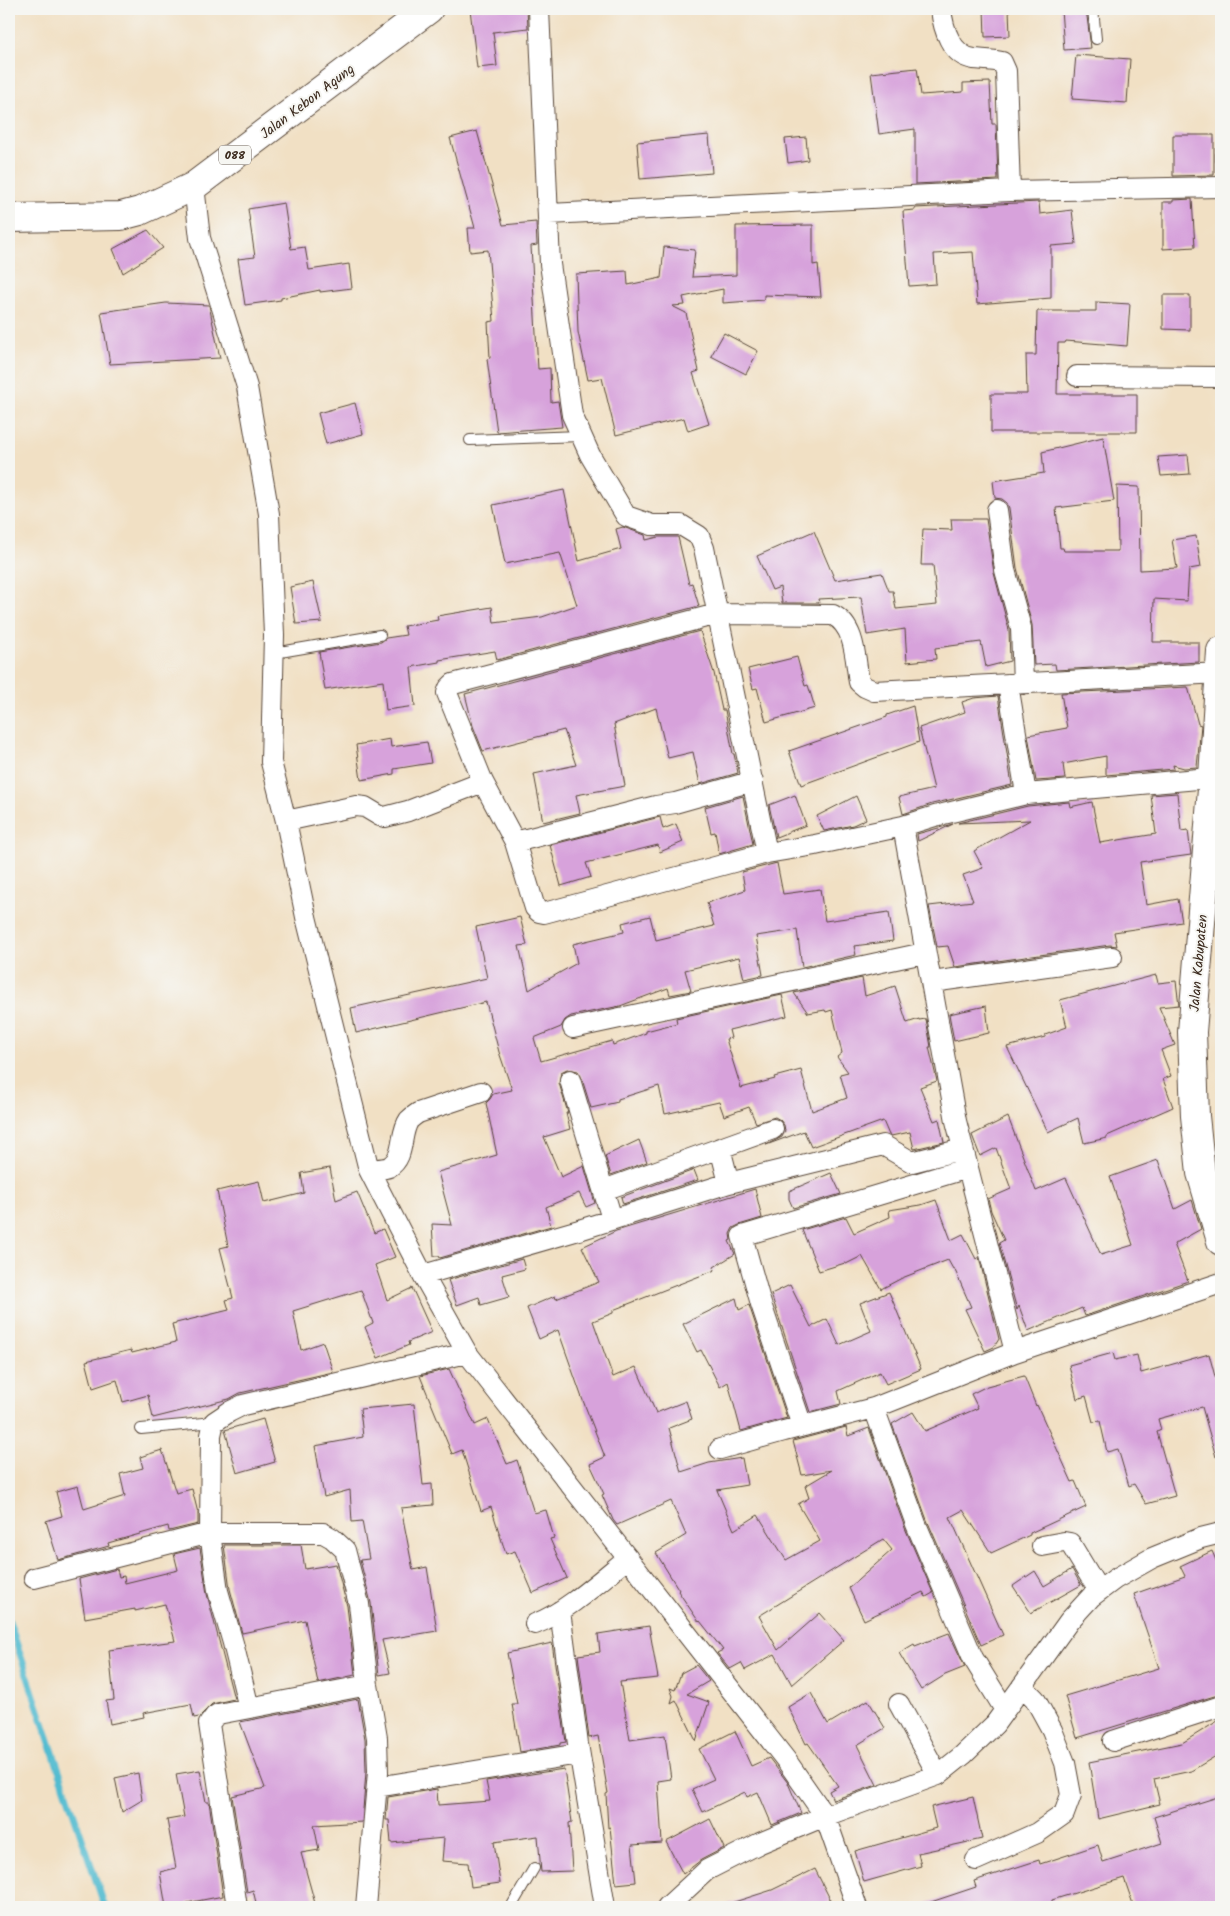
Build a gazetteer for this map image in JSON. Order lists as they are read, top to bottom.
{
  "streets": {
    "main road": ["Jalan Kebon Agung", "088", "Jalan Kabupaten"]
  }
}
